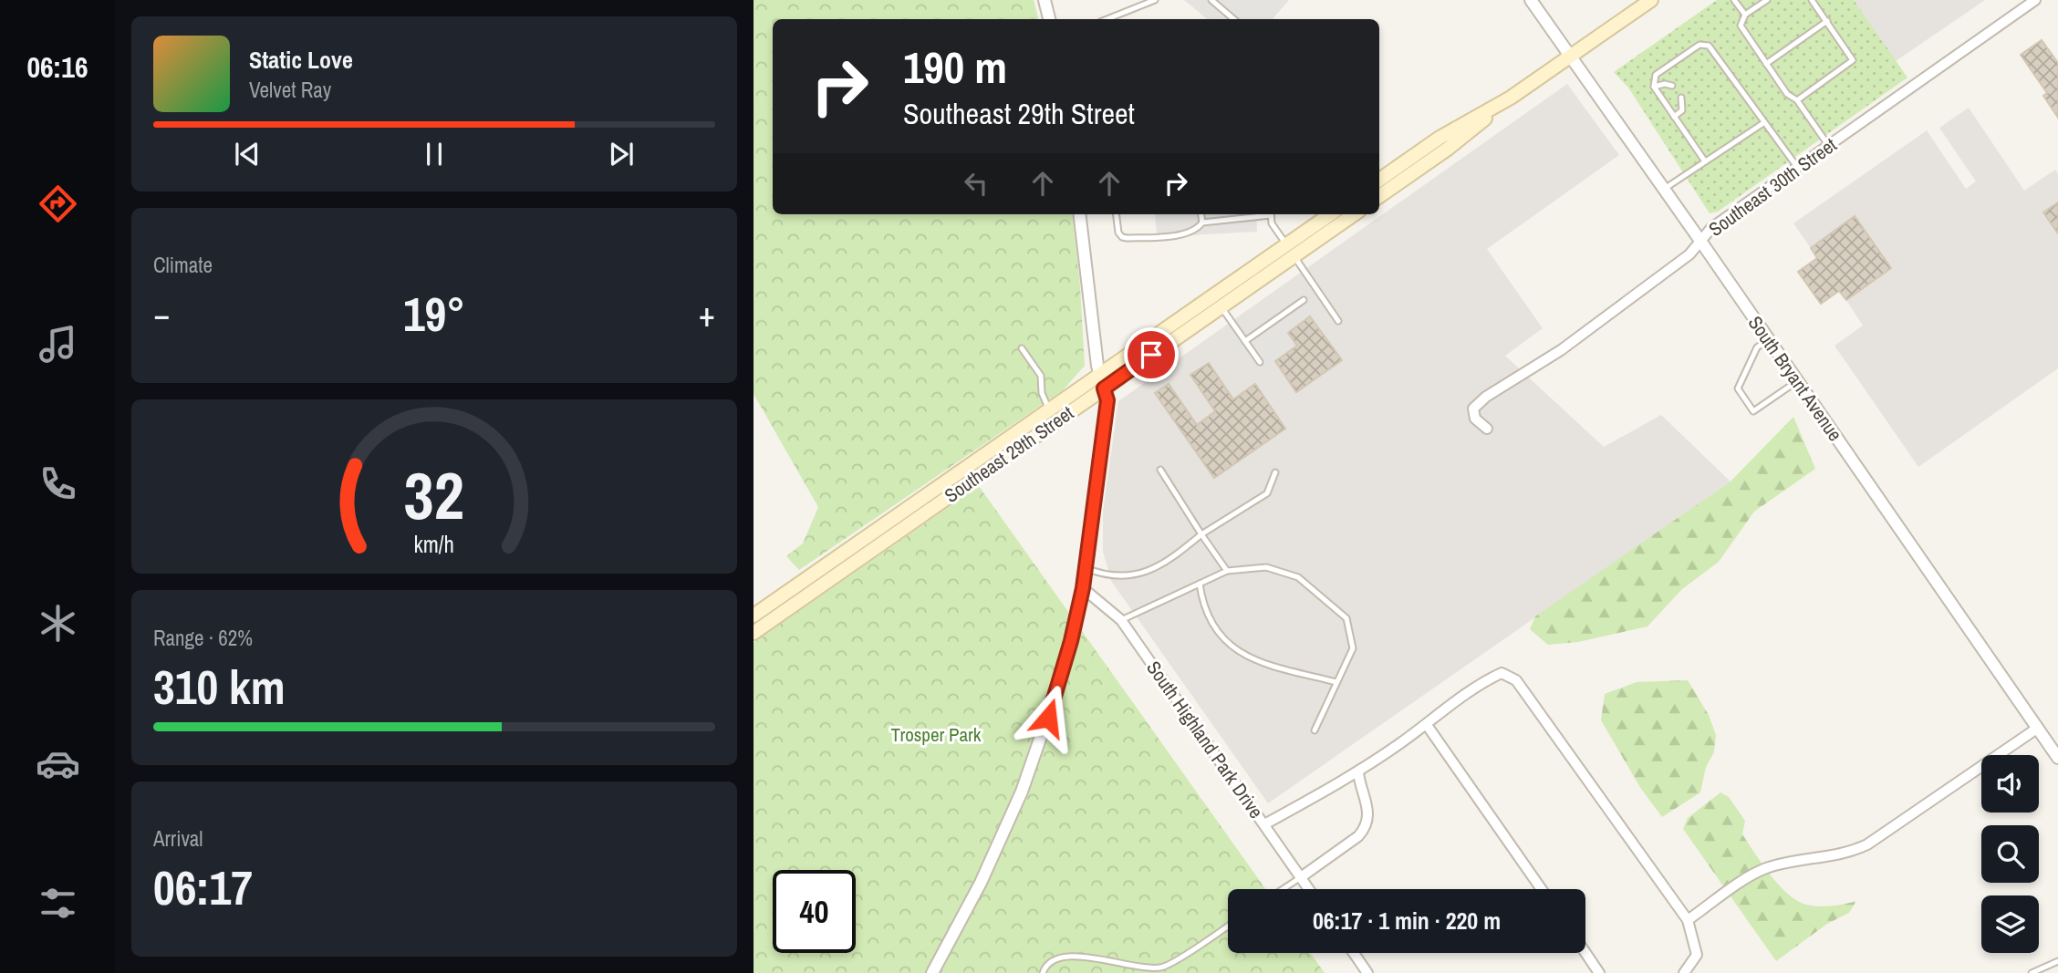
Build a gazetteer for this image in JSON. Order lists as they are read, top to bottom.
{
  "streets": {
    "main road": ["Southeast 29th Street"],
    "street": ["Southeast 30th Street", "South Bryant Avenue", "South Highland Park Drive"]
  },
  "crossings": [
    ["Southeast 30th Street", "South Bryant Avenue"]
  ],
  "parks": ["Trosper Park"],
  "page": {
    "tabs": "06:16",
    "turn": ["190 m", "Southeast 29th Street"],
    "song": ["Static Love", "Velvet Ray"],
    "tile": [
      "Climate",
      ["Range · 62%", "310 km"],
      ["Arrival", "06:17"]
    ],
    "heat": ["−", "19°", "+"],
    "limit": "40",
    "trip": "06:17 · 1 min · 220 m",
    "gauge": ["32", "km/h"]
  }
}
